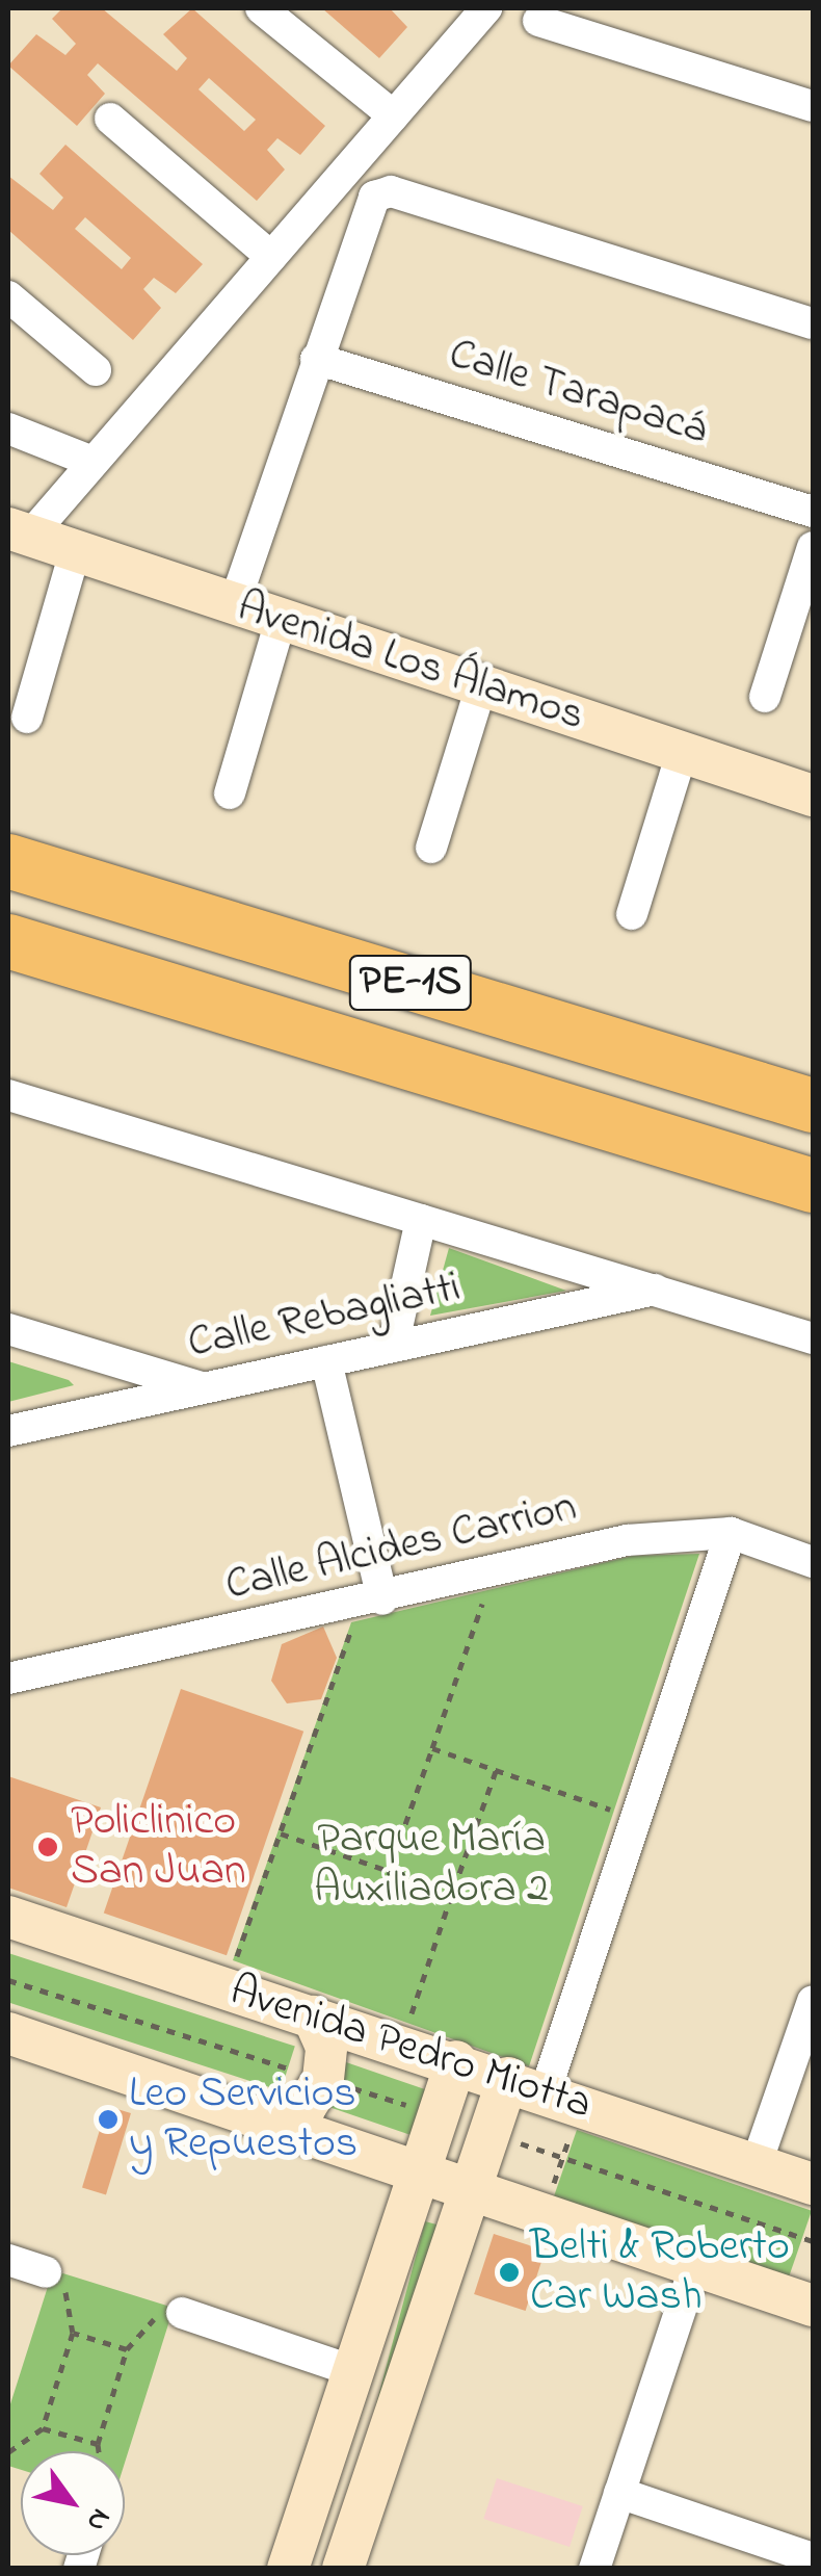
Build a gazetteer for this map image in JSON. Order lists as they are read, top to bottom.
{
  "streets": {
    "highway": ["PE-1S"],
    "street": [
      "Calle Tarapacá",
      "Avenida Los Álamos",
      "Calle Rebagliatti",
      "Calle Alcides Carrion",
      "Avenida Pedro Miotta"
    ]
  },
  "parks": ["Parque María Auxiliadora 2"],
  "places": ["Policlinico San Juan", "Leo Servicios y Repuestos", "Belti & Roberto Car Wash"],
  "north": "bottom right"
}
